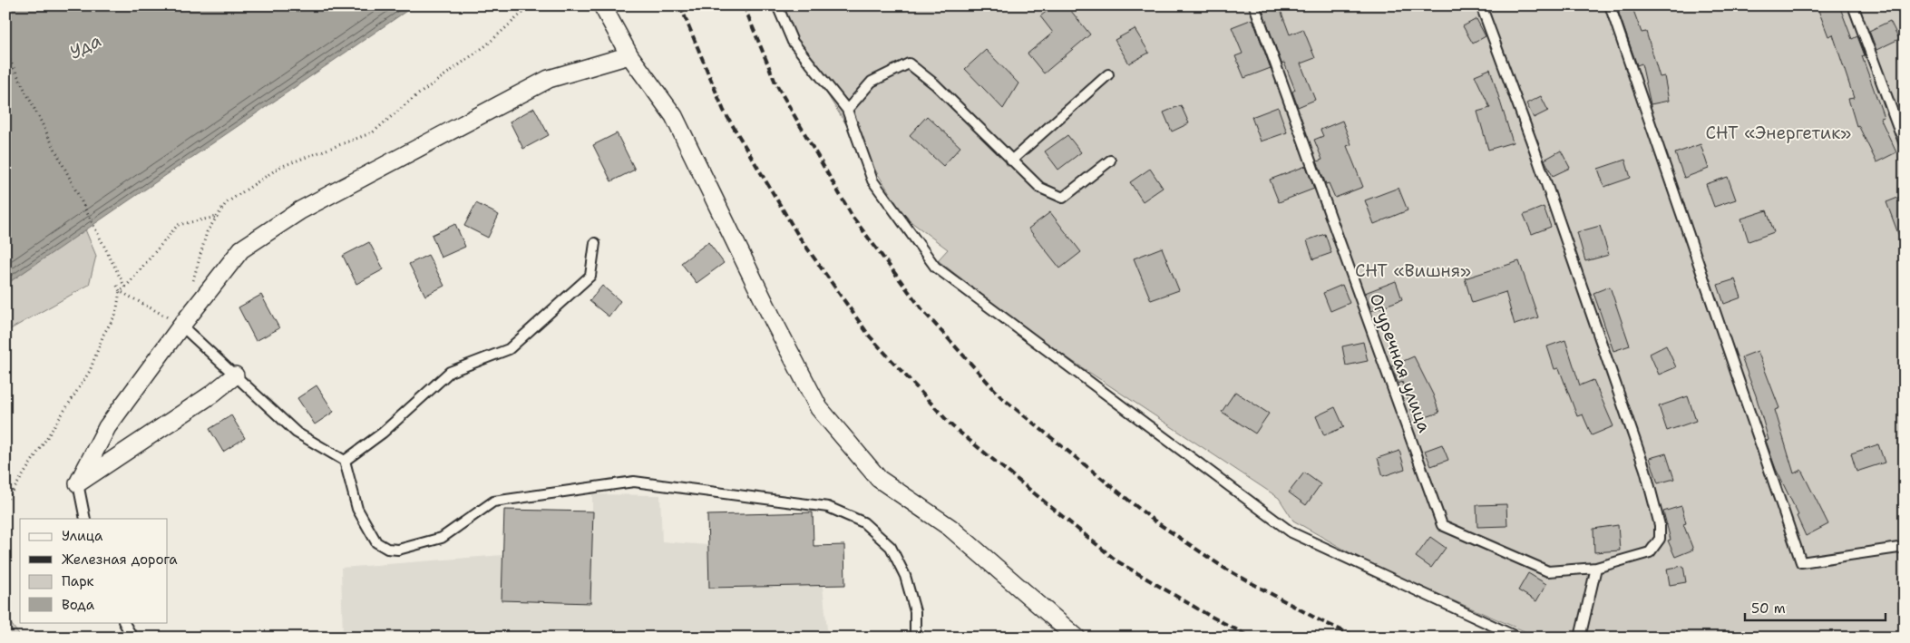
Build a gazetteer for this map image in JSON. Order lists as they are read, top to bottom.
{
  "streets": {
    "lane": ["Огуречная улица"]
  },
  "water": ["Уда"],
  "parks": ["СНТ «Энергетик»", "СНТ «Вишня»"],
  "legend": [
    "Улица",
    "Железная дорога",
    "Парк",
    "Вода"
  ],
  "scale_bar": "50 m"
}
